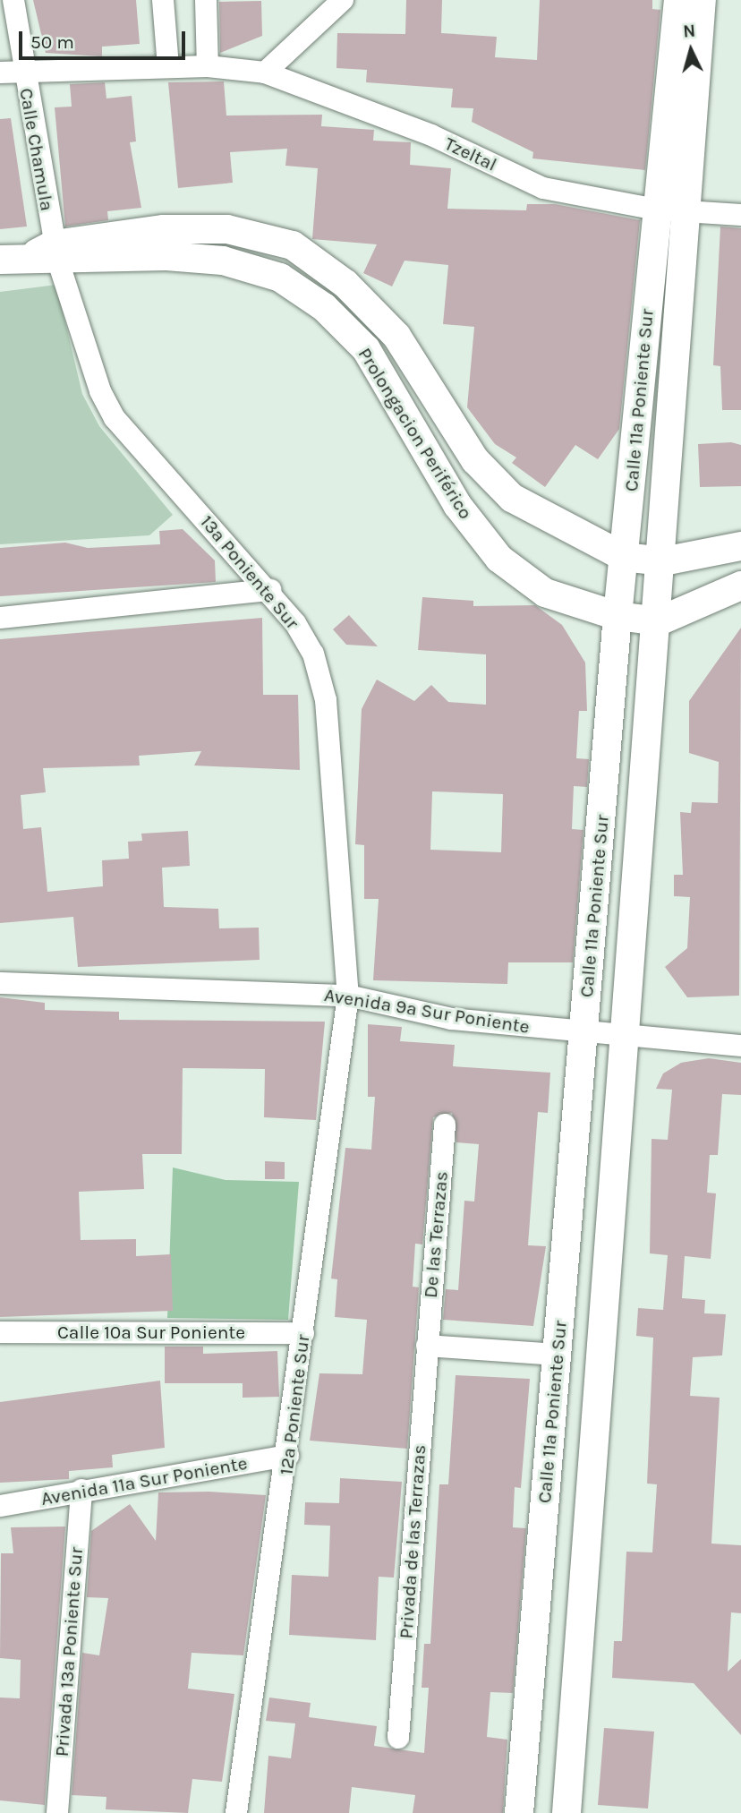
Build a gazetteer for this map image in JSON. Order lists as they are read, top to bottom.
{
  "streets": {
    "main road": ["Calle 11a Poniente Sur", "Prolongacion Periférico"],
    "street": [
      "Calle Chamula",
      "Tzeltal",
      "13a Poniente Sur",
      "Avenida 9a Sur Poniente",
      "De las Terrazas",
      "Calle 10a Sur Poniente",
      "12a Poniente Sur",
      "Avenida 11a Sur Poniente",
      "Privada de las Terrazas",
      "Privada 13a Poniente Sur"
    ]
  },
  "crossings": [
    ["Calle Chamula", "Tzeltal"],
    ["Calle Chamula", "Prolongacion Periférico"],
    ["Calle Chamula", "13a Poniente Sur"],
    ["Tzeltal", "Calle 11a Poniente Sur"],
    ["Calle 11a Poniente Sur", "Prolongacion Periférico"],
    ["Calle 11a Poniente Sur", "Avenida 9a Sur Poniente"],
    ["Prolongacion Periférico", "13a Poniente Sur"],
    ["13a Poniente Sur", "Avenida 9a Sur Poniente"],
    ["13a Poniente Sur", "12a Poniente Sur"],
    ["Avenida 9a Sur Poniente", "12a Poniente Sur"],
    ["De las Terrazas", "Privada de las Terrazas"],
    ["Calle 10a Sur Poniente", "12a Poniente Sur"],
    ["12a Poniente Sur", "Avenida 11a Sur Poniente"],
    ["Avenida 11a Sur Poniente", "Privada 13a Poniente Sur"]
  ],
  "scale_bar": "50 m",
  "north": "top"
}
